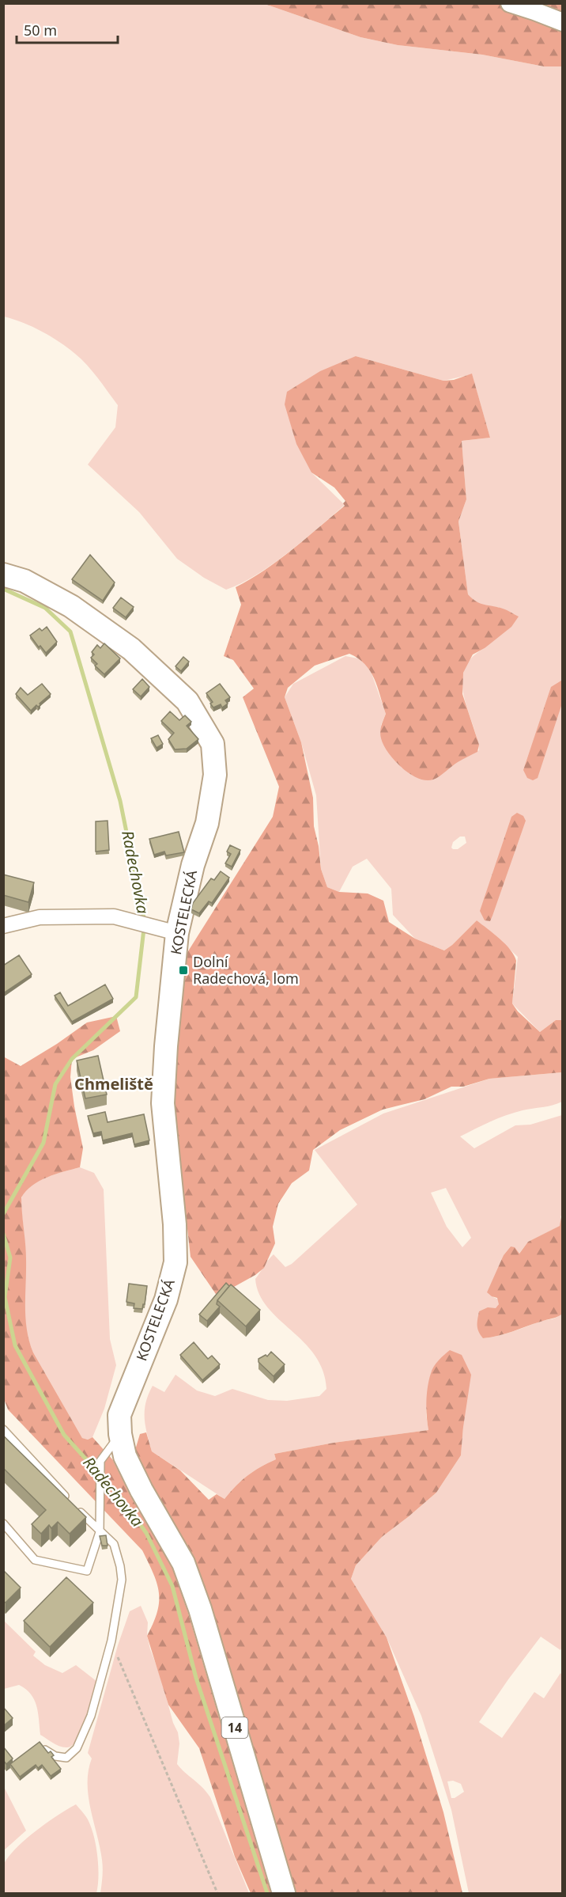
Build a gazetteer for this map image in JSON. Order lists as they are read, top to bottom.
{
  "streets": {
    "main road": ["KOSTELECKÁ", "14"]
  },
  "crossings": [
    ["KOSTELECKÁ", "14"]
  ],
  "districts": ["Chmeliště"],
  "water": ["Radechovka"],
  "places": {
    "transit": ["Dolní Radechová, lom"]
  },
  "scale_bar": "50 m"
}
